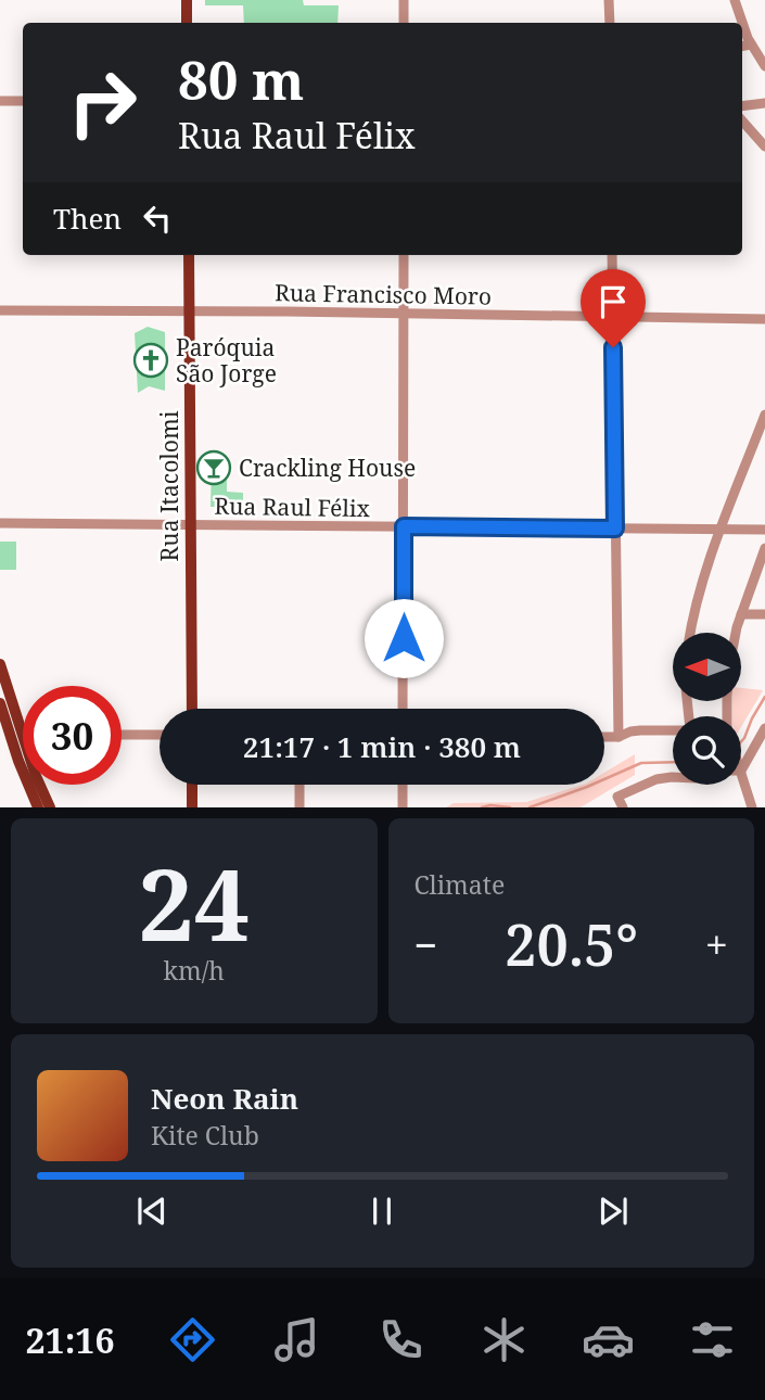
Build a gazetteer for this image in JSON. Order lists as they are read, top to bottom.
{
  "streets": {
    "main road": ["Rua Itacolomi"],
    "street": ["Rua Francisco Moro", "Rua Raul Félix"]
  },
  "crossings": [
    ["Rua Francisco Moro", "Rua Itacolomi"],
    ["Rua Itacolomi", "Rua Raul Félix"]
  ],
  "places": {
    "church": ["Paróquia São Jorge"],
    "bar": ["Crackling House"]
  },
  "north": "left",
  "page": {
    "turn": ["80 m", "Rua Raul Félix"],
    "then": "Then",
    "limit": "30",
    "trip": "21:17 · 1 min · 380 m",
    "tile": [
      ["24", "km/h"],
      "Climate"
    ],
    "heat": ["−", "20.5°", "+"],
    "song": ["Neon Rain", "Kite Club"],
    "tabs": "21:16"
  }
}
